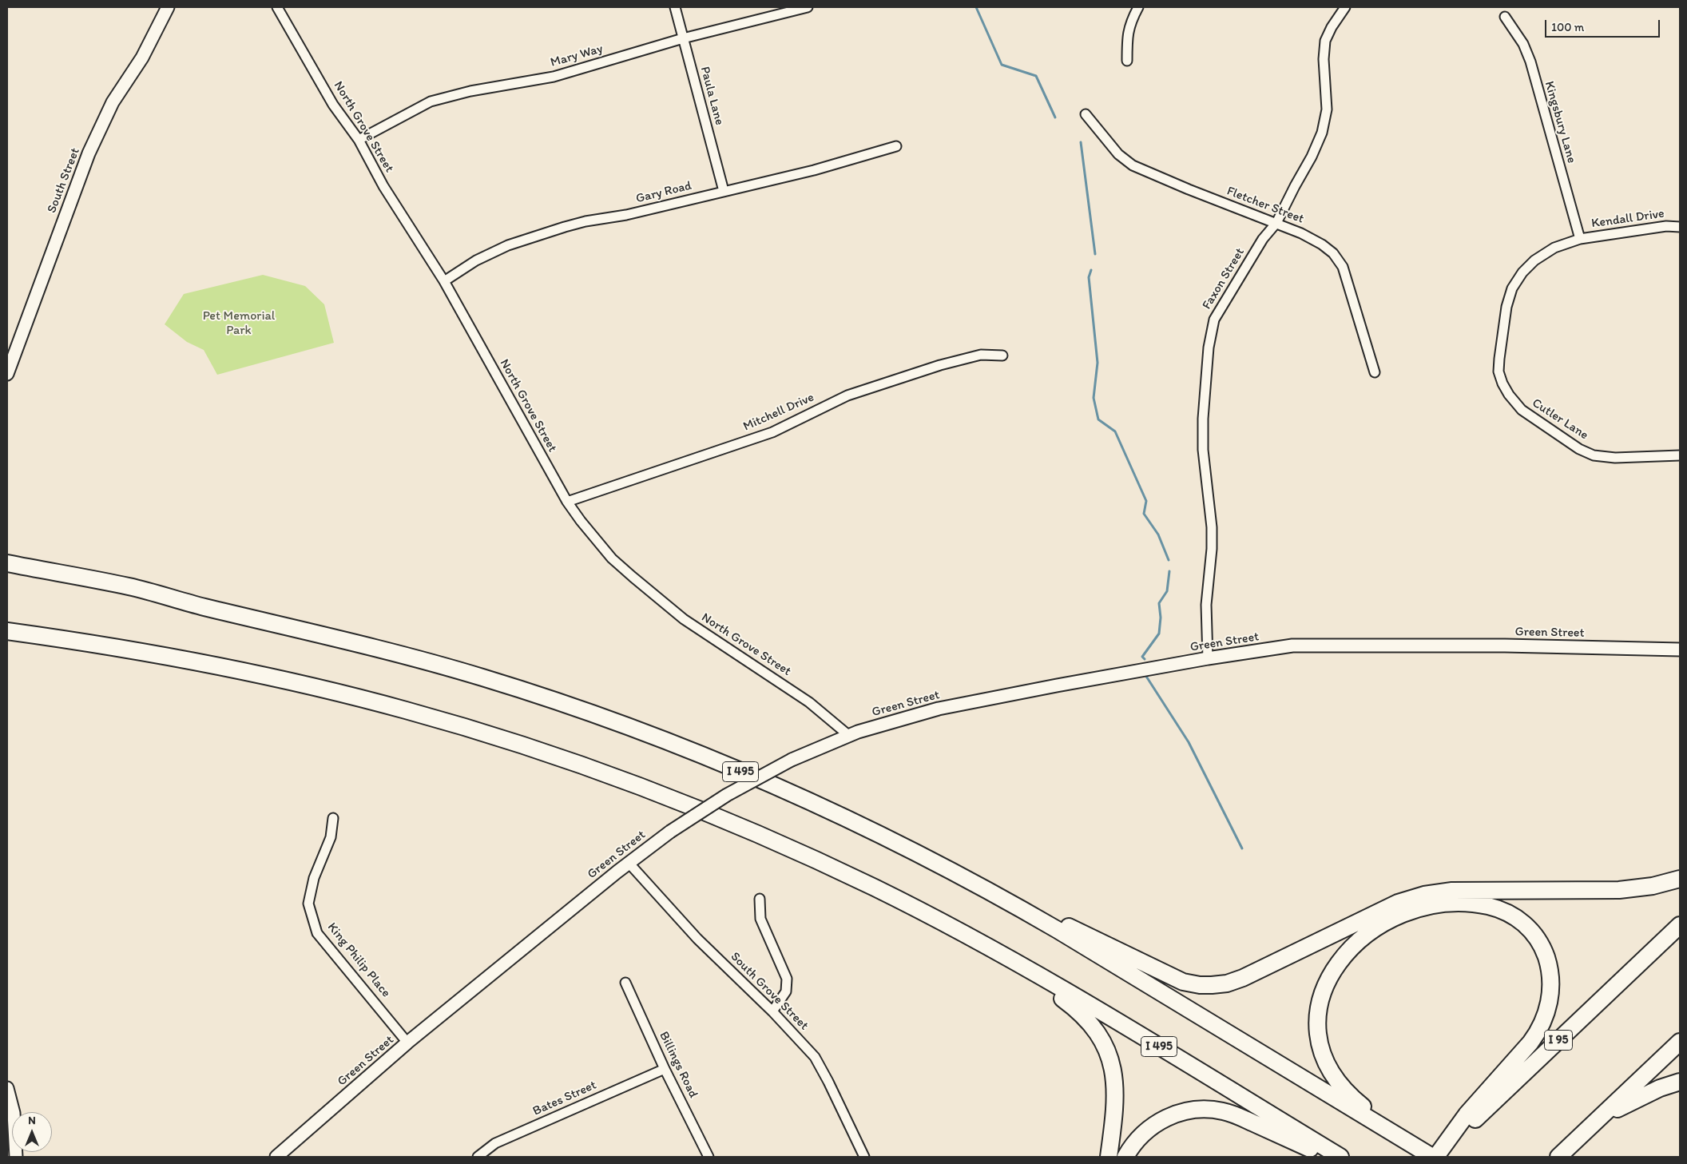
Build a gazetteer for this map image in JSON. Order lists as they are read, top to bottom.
{
  "streets": {
    "highway": ["I 495", "I 95"],
    "main road": ["South Street", "Green Street"],
    "street": [
      "Mary Way",
      "Paula Lane",
      "Kingsbury Lane",
      "North Grove Street",
      "Gary Road",
      "Fletcher Street",
      "Kendall Drive",
      "Faxon Street",
      "Mitchell Drive",
      "Cutler Lane",
      "King Philip Place",
      "South Grove Street",
      "Billings Road",
      "Bates Street"
    ]
  },
  "crossings": [
    ["Mary Way", "Paula Lane"],
    ["Mary Way", "North Grove Street"],
    ["Paula Lane", "Gary Road"],
    ["Kingsbury Lane", "Kendall Drive"],
    ["Kingsbury Lane", "Cutler Lane"],
    ["North Grove Street", "Gary Road"],
    ["North Grove Street", "Mitchell Drive"],
    ["North Grove Street", "Green Street"],
    ["Fletcher Street", "Faxon Street"],
    ["Kendall Drive", "Cutler Lane"],
    ["Faxon Street", "Green Street"],
    ["Green Street", "King Philip Place"],
    ["Green Street", "South Grove Street"],
    ["I 495", "I 95"],
    ["Billings Road", "Bates Street"]
  ],
  "parks": ["Pet Memorial Park"],
  "scale_bar": "100 m",
  "north": "top"
}
